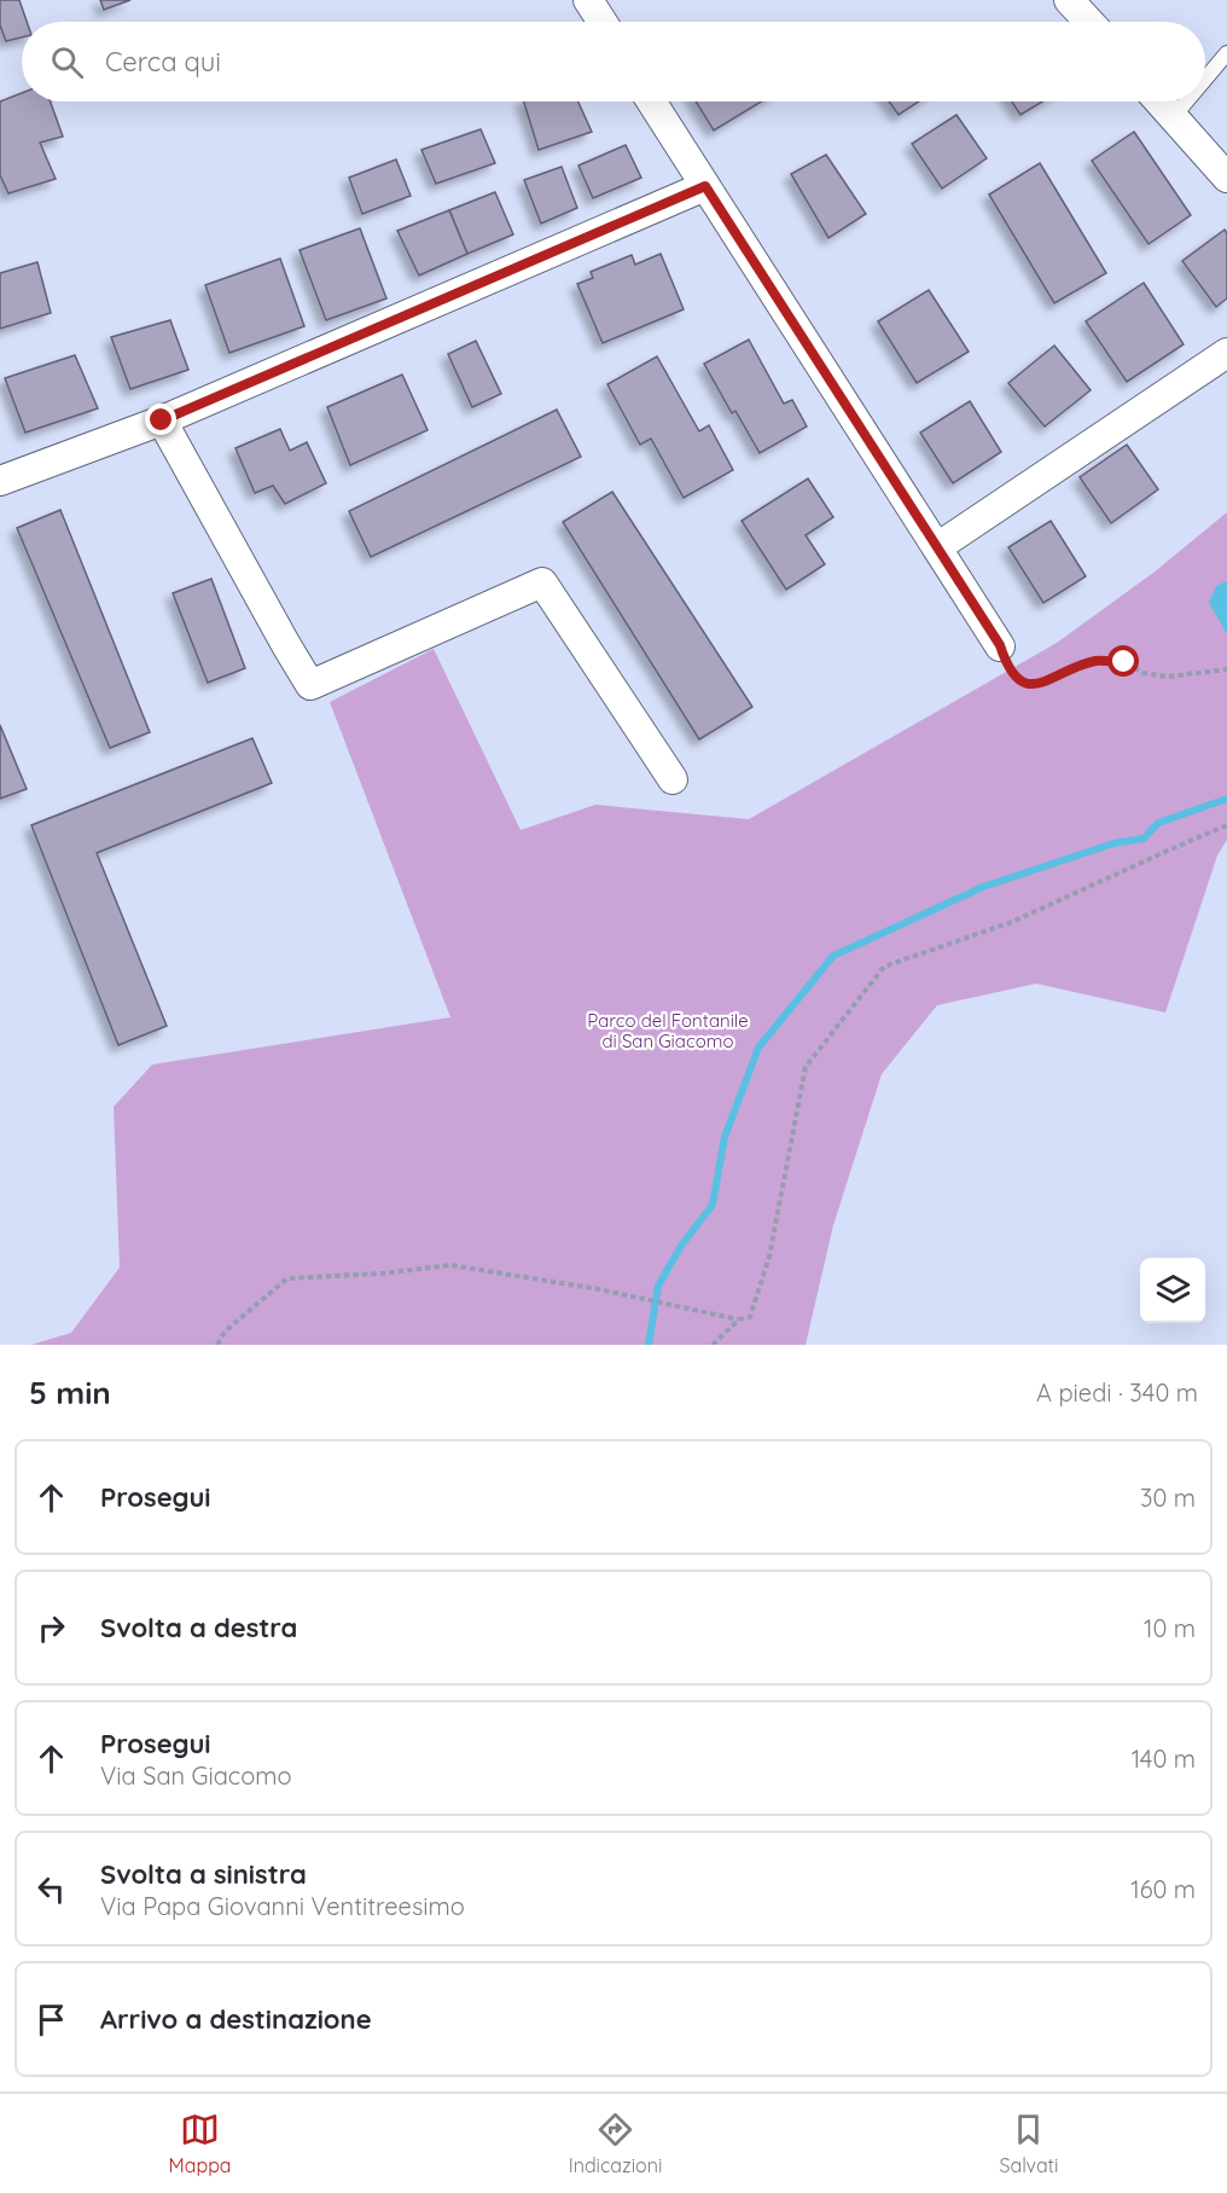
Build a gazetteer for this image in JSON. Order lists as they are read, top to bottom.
{
  "parks": ["Parco del Fontanile di San Giacomo"],
  "page": {
    "search": "Cerca qui",
    "heading": ["5 min", "A piedi · 340 m"],
    "list": [
      ["Prosegui", "30 m"],
      ["Svolta a destra", "10 m"],
      ["Prosegui", "Via San Giacomo", "140 m"],
      ["Svolta a sinistra", "Via Papa Giovanni Ventitreesimo", "160 m"],
      "Arrivo a destinazione"
    ],
    "nav": ["Mappa", "Indicazioni", "Salvati"]
  }
}
